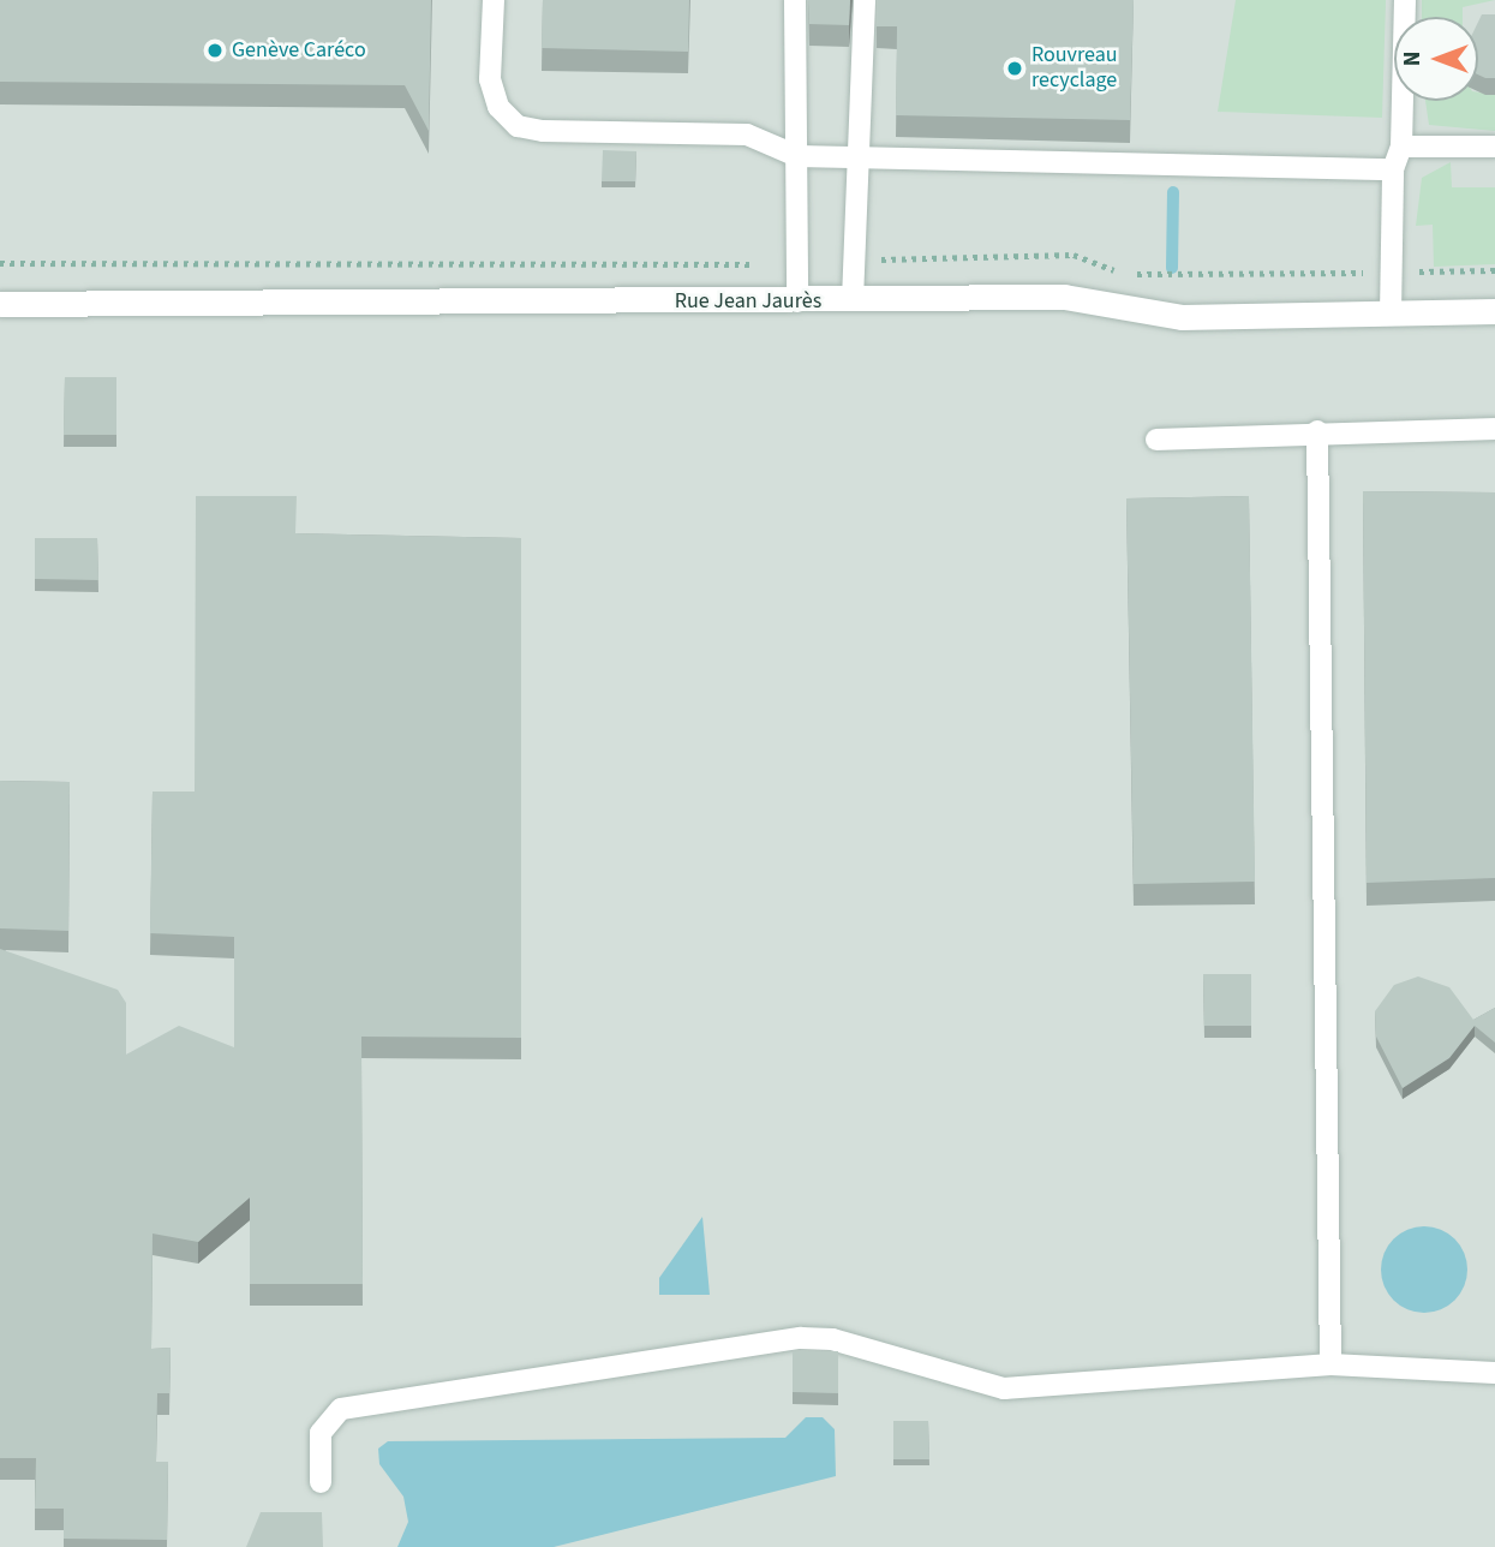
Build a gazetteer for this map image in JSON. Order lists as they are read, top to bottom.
{
  "streets": {
    "street": ["Rue Jean Jaurès"]
  },
  "places": ["Genève Caréco", "Rouvreau recyclage"],
  "north": "left"
}
